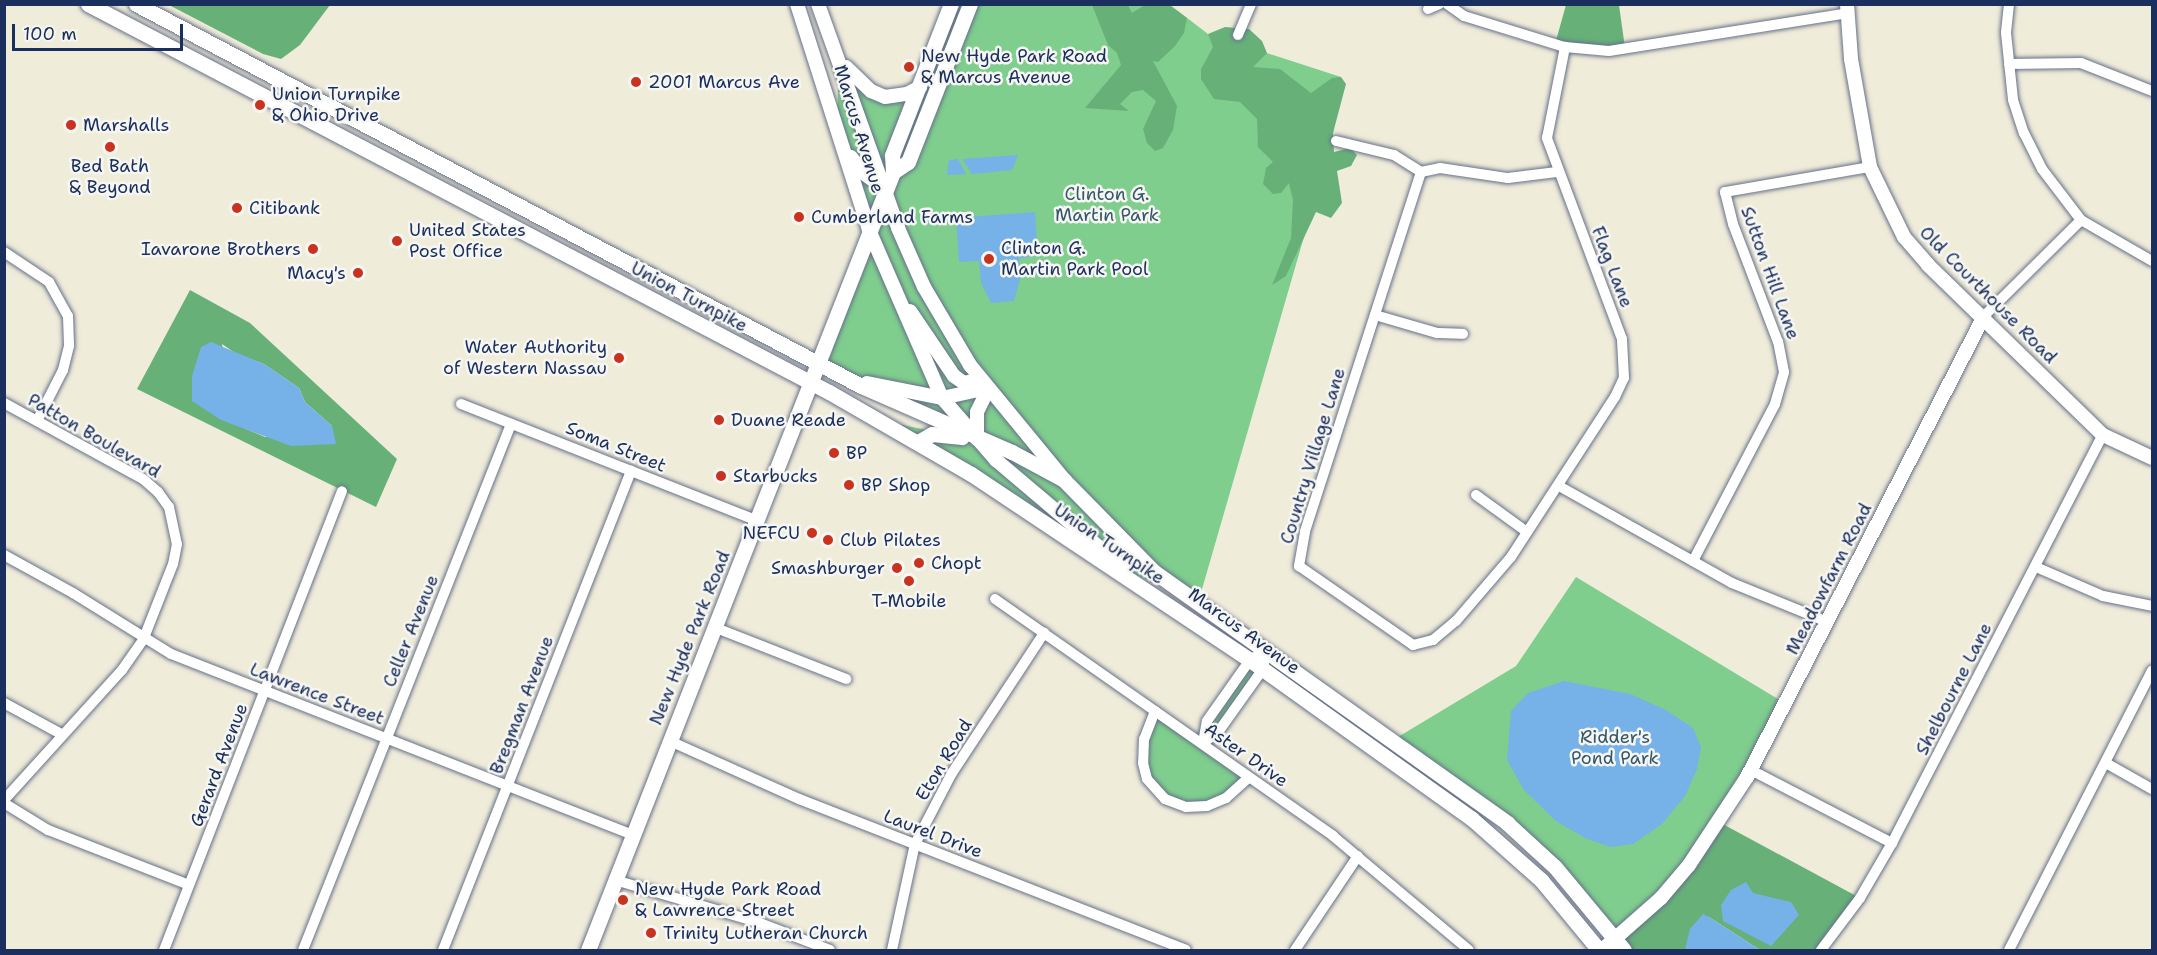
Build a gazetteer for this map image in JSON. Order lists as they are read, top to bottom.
{
  "streets": {
    "main road": [
      "Marcus Avenue",
      "Old Courthouse Road",
      "Union Turnpike",
      "Meadowfarm Road",
      "New Hyde Park Road"
    ],
    "street": [
      "Flag Lane",
      "Sutton Hill Lane",
      "Patton Boulevard",
      "Soma Street",
      "Country Village Lane",
      "Celler Avenue",
      "Shelbourne Lane",
      "Lawrence Street",
      "Bregman Avenue",
      "Aster Drive",
      "Eton Road",
      "Gerard Avenue",
      "Laurel Drive"
    ]
  },
  "crossings": [
    ["Marcus Avenue", "Union Turnpike"],
    ["Marcus Avenue", "Meadowfarm Road"],
    ["Marcus Avenue", "New Hyde Park Road"],
    ["Flag Lane", "Country Village Lane"],
    ["Sutton Hill Lane", "Old Courthouse Road"],
    ["Old Courthouse Road", "Meadowfarm Road"],
    ["Old Courthouse Road", "Shelbourne Lane"],
    ["Union Turnpike", "New Hyde Park Road"],
    ["Patton Boulevard", "Lawrence Street"],
    ["Soma Street", "Celler Avenue"],
    ["Soma Street", "New Hyde Park Road"],
    ["Soma Street", "Bregman Avenue"],
    ["Celler Avenue", "Lawrence Street"],
    ["New Hyde Park Road", "Lawrence Street"],
    ["New Hyde Park Road", "Laurel Drive"],
    ["Lawrence Street", "Bregman Avenue"],
    ["Lawrence Street", "Gerard Avenue"],
    ["Aster Drive", "Eton Road"],
    ["Eton Road", "Laurel Drive"]
  ],
  "parks": ["Clinton G. Martin Park", "Ridder's Pond Park"],
  "places": [
    "New Hyde Park Road & Marcus Avenue",
    "2001 Marcus Ave",
    "Union Turnpike & Ohio Drive",
    "Marshalls",
    "Bed Bath & Beyond",
    "Citibank",
    "Cumberland Farms",
    "United States Post Office",
    "Iavarone Brothers",
    "Clinton G. Martin Park Pool",
    "Macy's",
    "Water Authority of Western Nassau",
    "Duane Reade",
    "BP",
    "Starbucks",
    "BP Shop",
    "NEFCU",
    "Club Pilates",
    "Chopt",
    "Smashburger",
    "T-Mobile",
    "New Hyde Park Road & Lawrence Street",
    "Trinity Lutheran Church"
  ],
  "scale_bar": "100 m"
}
